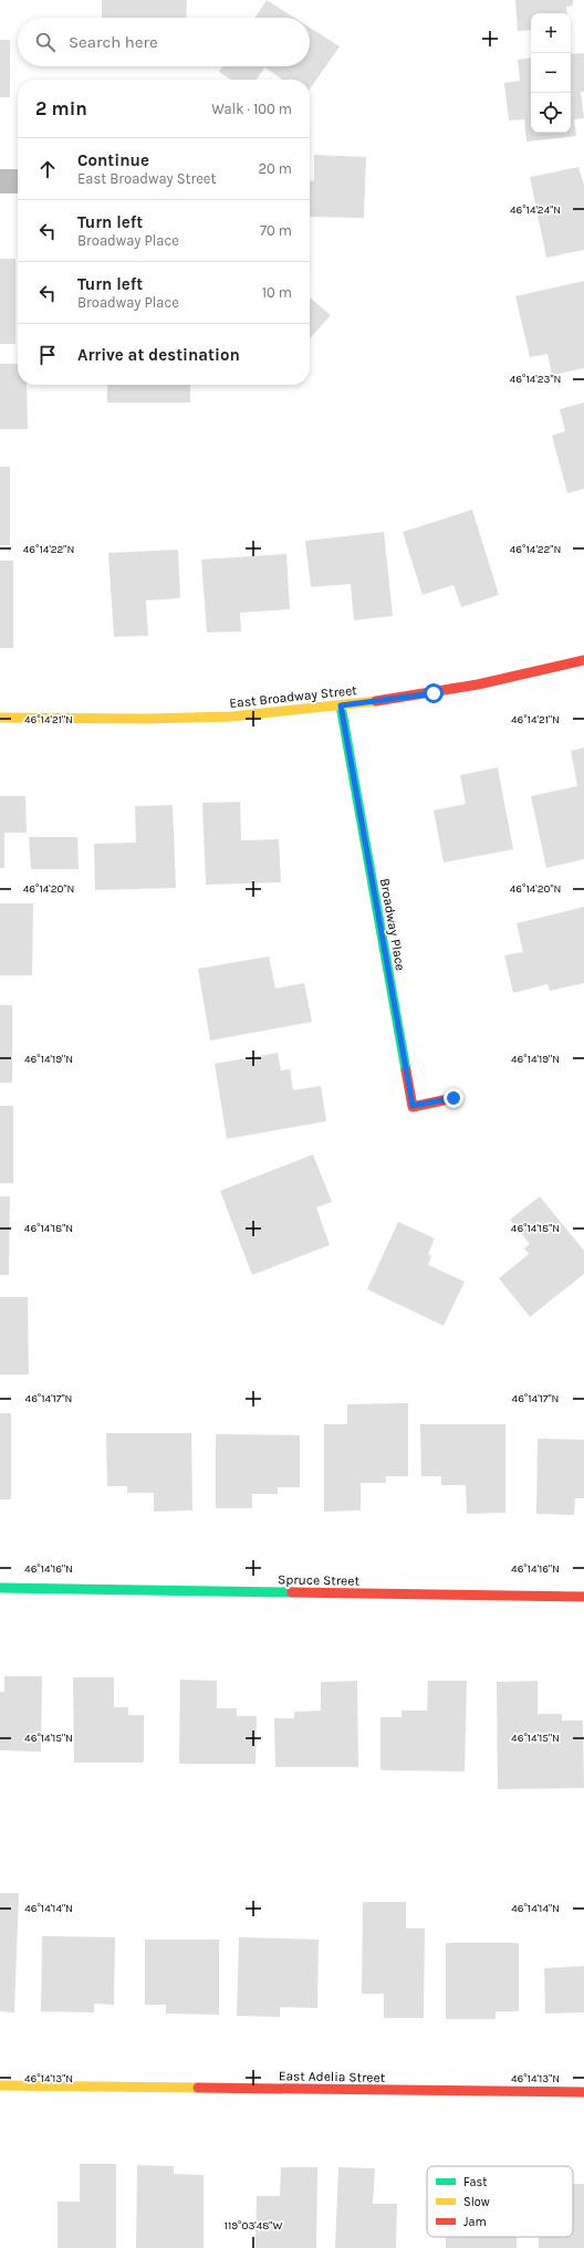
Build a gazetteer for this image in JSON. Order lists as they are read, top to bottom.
{
  "streets": {
    "street": [
      "East Broadway Street",
      "Broadway Place",
      "Spruce Street",
      "East Adelia Street"
    ]
  },
  "crossings": [
    ["East Broadway Street", "Broadway Place"]
  ],
  "legend": ["Fast", "Slow", "Jam"],
  "page": {
    "map_buttons": ["+", "−"],
    "search": "Search here",
    "heading": ["2 min", "Walk · 100 m"],
    "list": [
      ["Continue", "East Broadway Street", "20 m"],
      ["Turn left", "Broadway Place", "70 m"],
      ["Turn left", "Broadway Place", "10 m"],
      "Arrive at destination"
    ]
  },
  "coordinates": [
    "46°14'24\"N",
    "46°14'23\"N",
    "46°14'22\"N",
    "46°14'21\"N",
    "46°14'20\"N",
    "46°14'19\"N",
    "46°14'18\"N",
    "46°14'17\"N",
    "46°14'16\"N",
    "46°14'15\"N",
    "46°14'14\"N",
    "46°14'13\"N",
    "119°03'48\"W"
  ]
}
